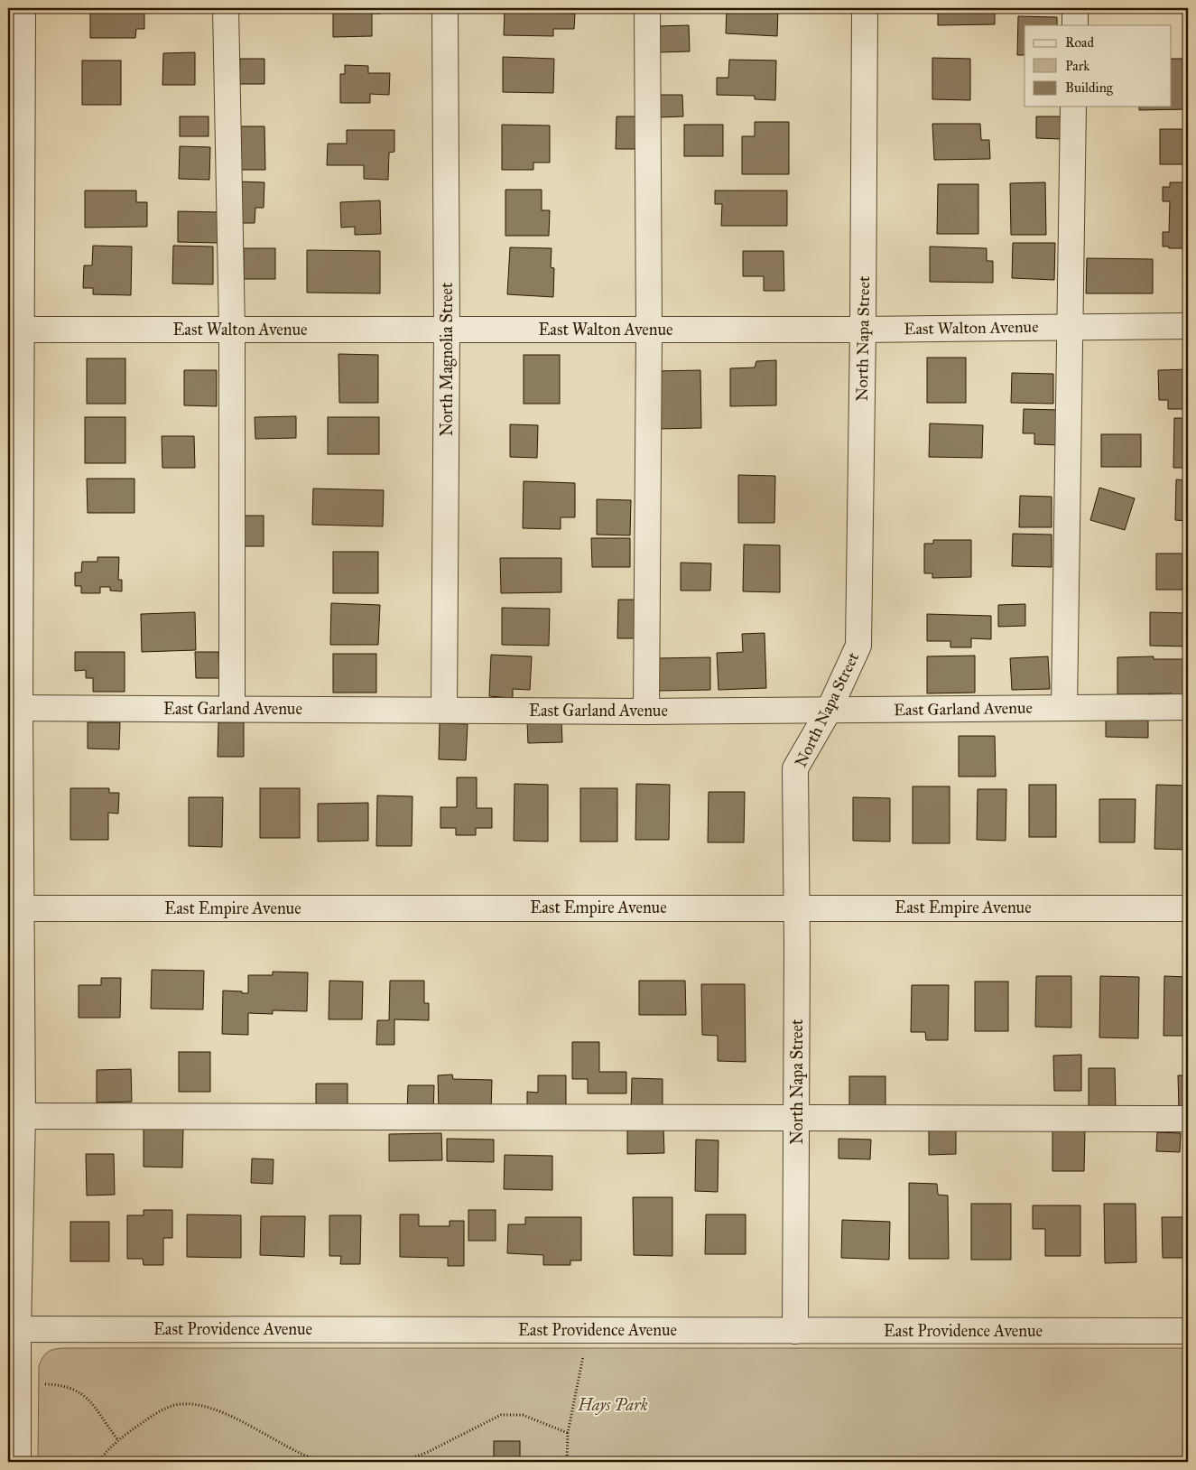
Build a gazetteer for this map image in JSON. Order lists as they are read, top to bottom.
{
  "streets": {
    "street": [
      "East Walton Avenue",
      "North Napa Street",
      "North Magnolia Street",
      "East Garland Avenue",
      "East Empire Avenue",
      "East Providence Avenue"
    ]
  },
  "crossings": [
    ["East Walton Avenue", "North Napa Street"],
    ["East Walton Avenue", "North Magnolia Street"],
    ["North Napa Street", "East Garland Avenue"],
    ["North Napa Street", "East Empire Avenue"],
    ["North Napa Street", "East Providence Avenue"],
    ["North Magnolia Street", "East Garland Avenue"]
  ],
  "parks": ["Hays Park"],
  "legend": ["Road", "Park", "Building"]
}
